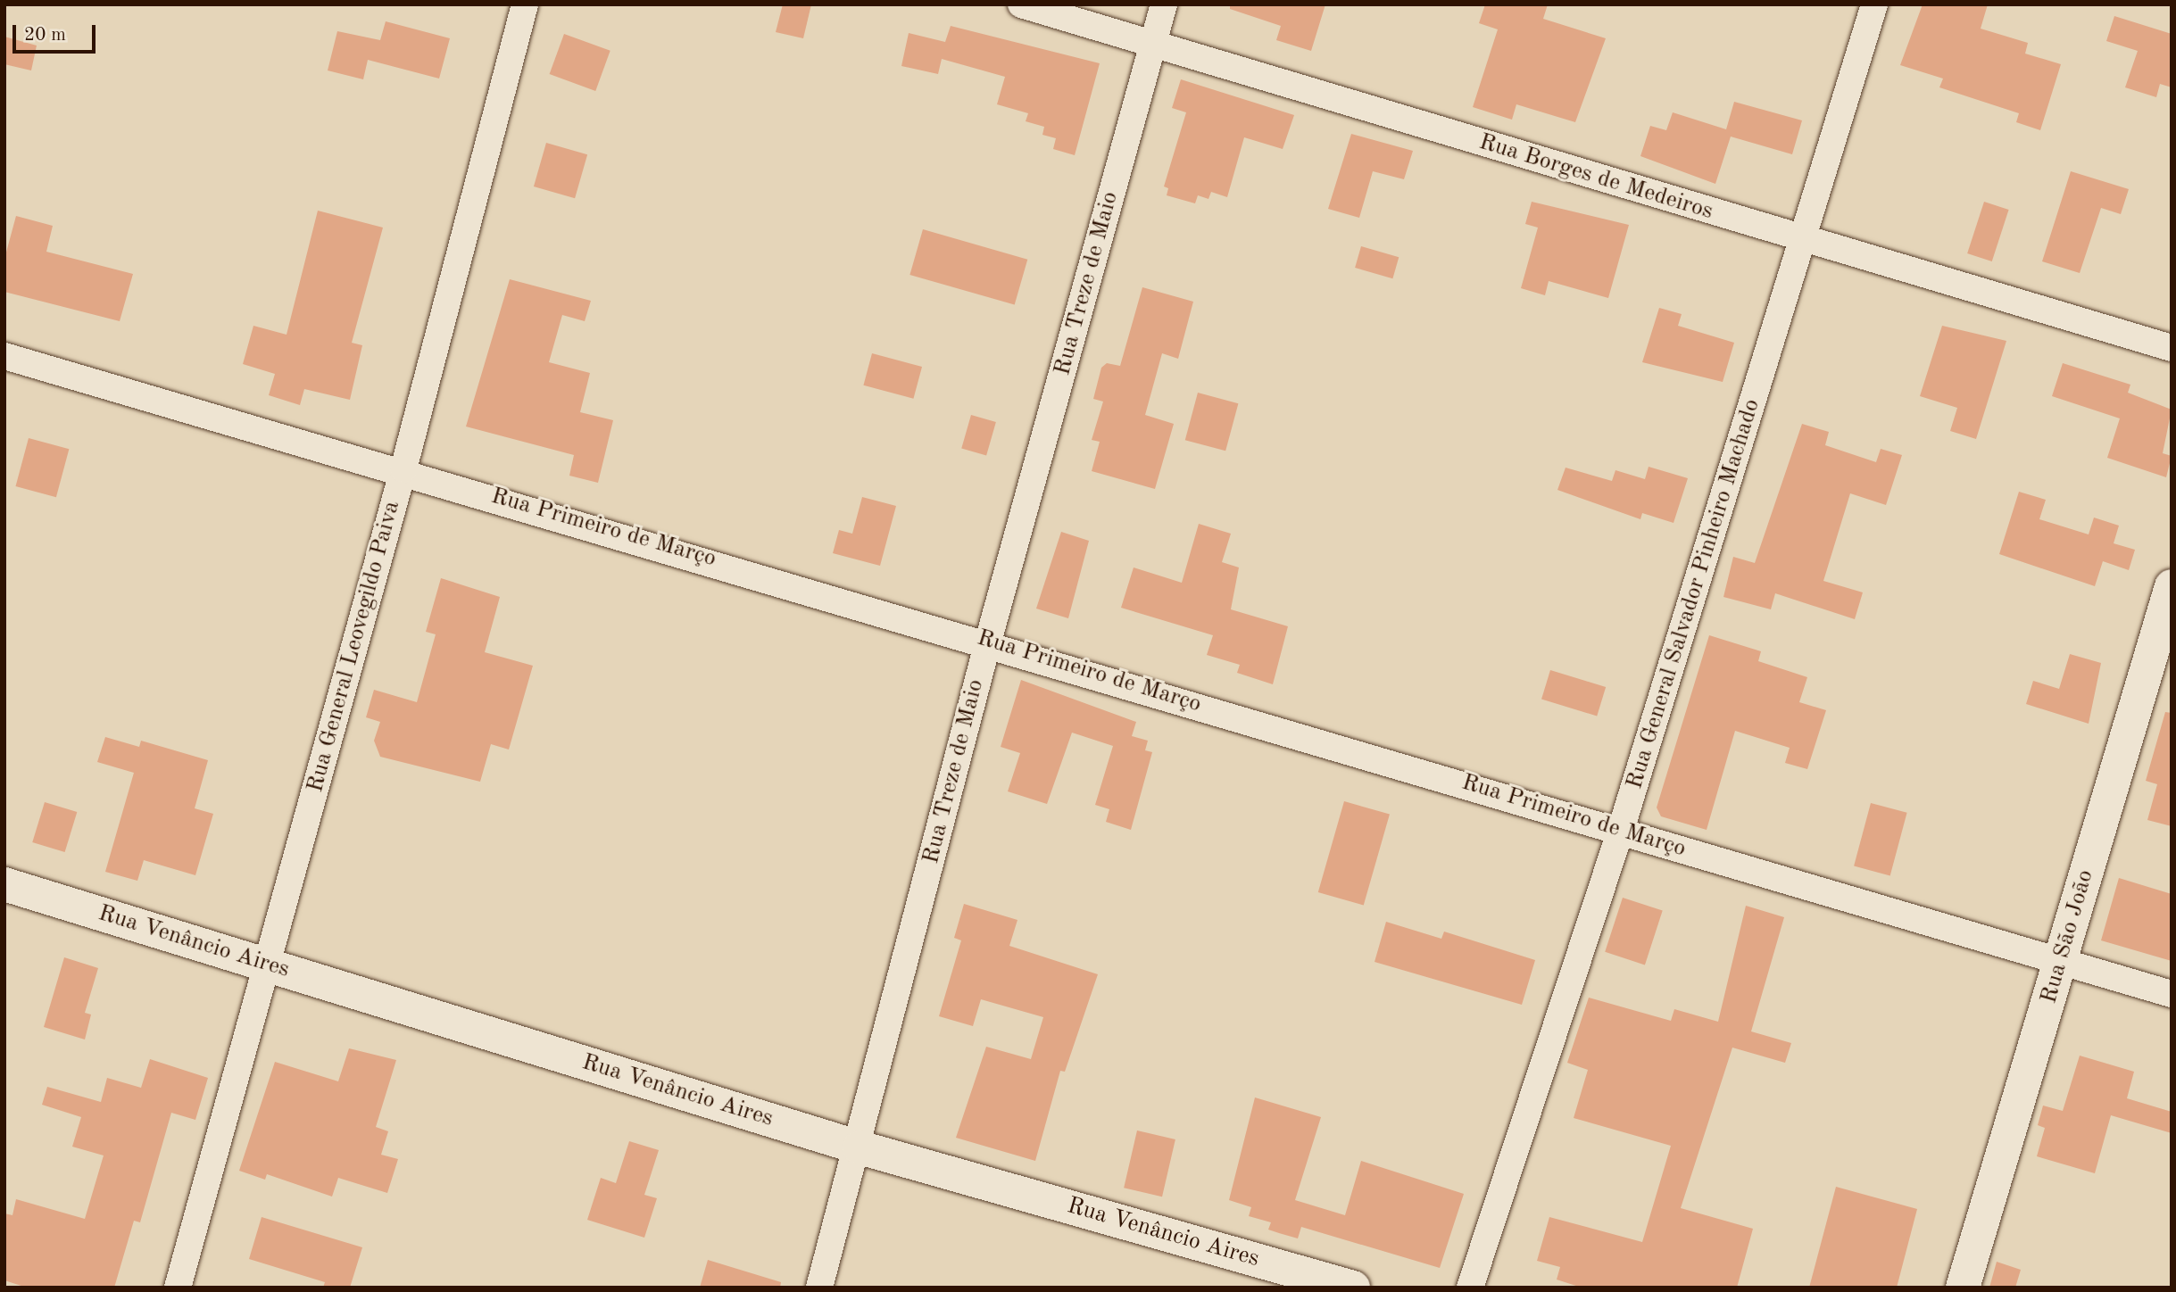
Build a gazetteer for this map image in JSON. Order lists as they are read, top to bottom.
{
  "streets": {
    "main road": ["Rua São João", "Rua Venâncio Aires"],
    "street": [
      "Rua Borges de Medeiros",
      "Rua Treze de Maio",
      "Rua Primeiro de Março",
      "Rua General Salvador Pinheiro Machado",
      "Rua General Leovegildo Paiva"
    ]
  },
  "crossings": [
    ["Rua Borges de Medeiros", "Rua Treze de Maio"],
    ["Rua Borges de Medeiros", "Rua General Salvador Pinheiro Machado"],
    ["Rua Treze de Maio", "Rua Primeiro de Março"],
    ["Rua Treze de Maio", "Rua Venâncio Aires"],
    ["Rua Primeiro de Março", "Rua General Salvador Pinheiro Machado"],
    ["Rua Primeiro de Março", "Rua General Leovegildo Paiva"],
    ["Rua Primeiro de Março", "Rua São João"],
    ["Rua General Leovegildo Paiva", "Rua Venâncio Aires"]
  ],
  "scale_bar": "20 m"
}
